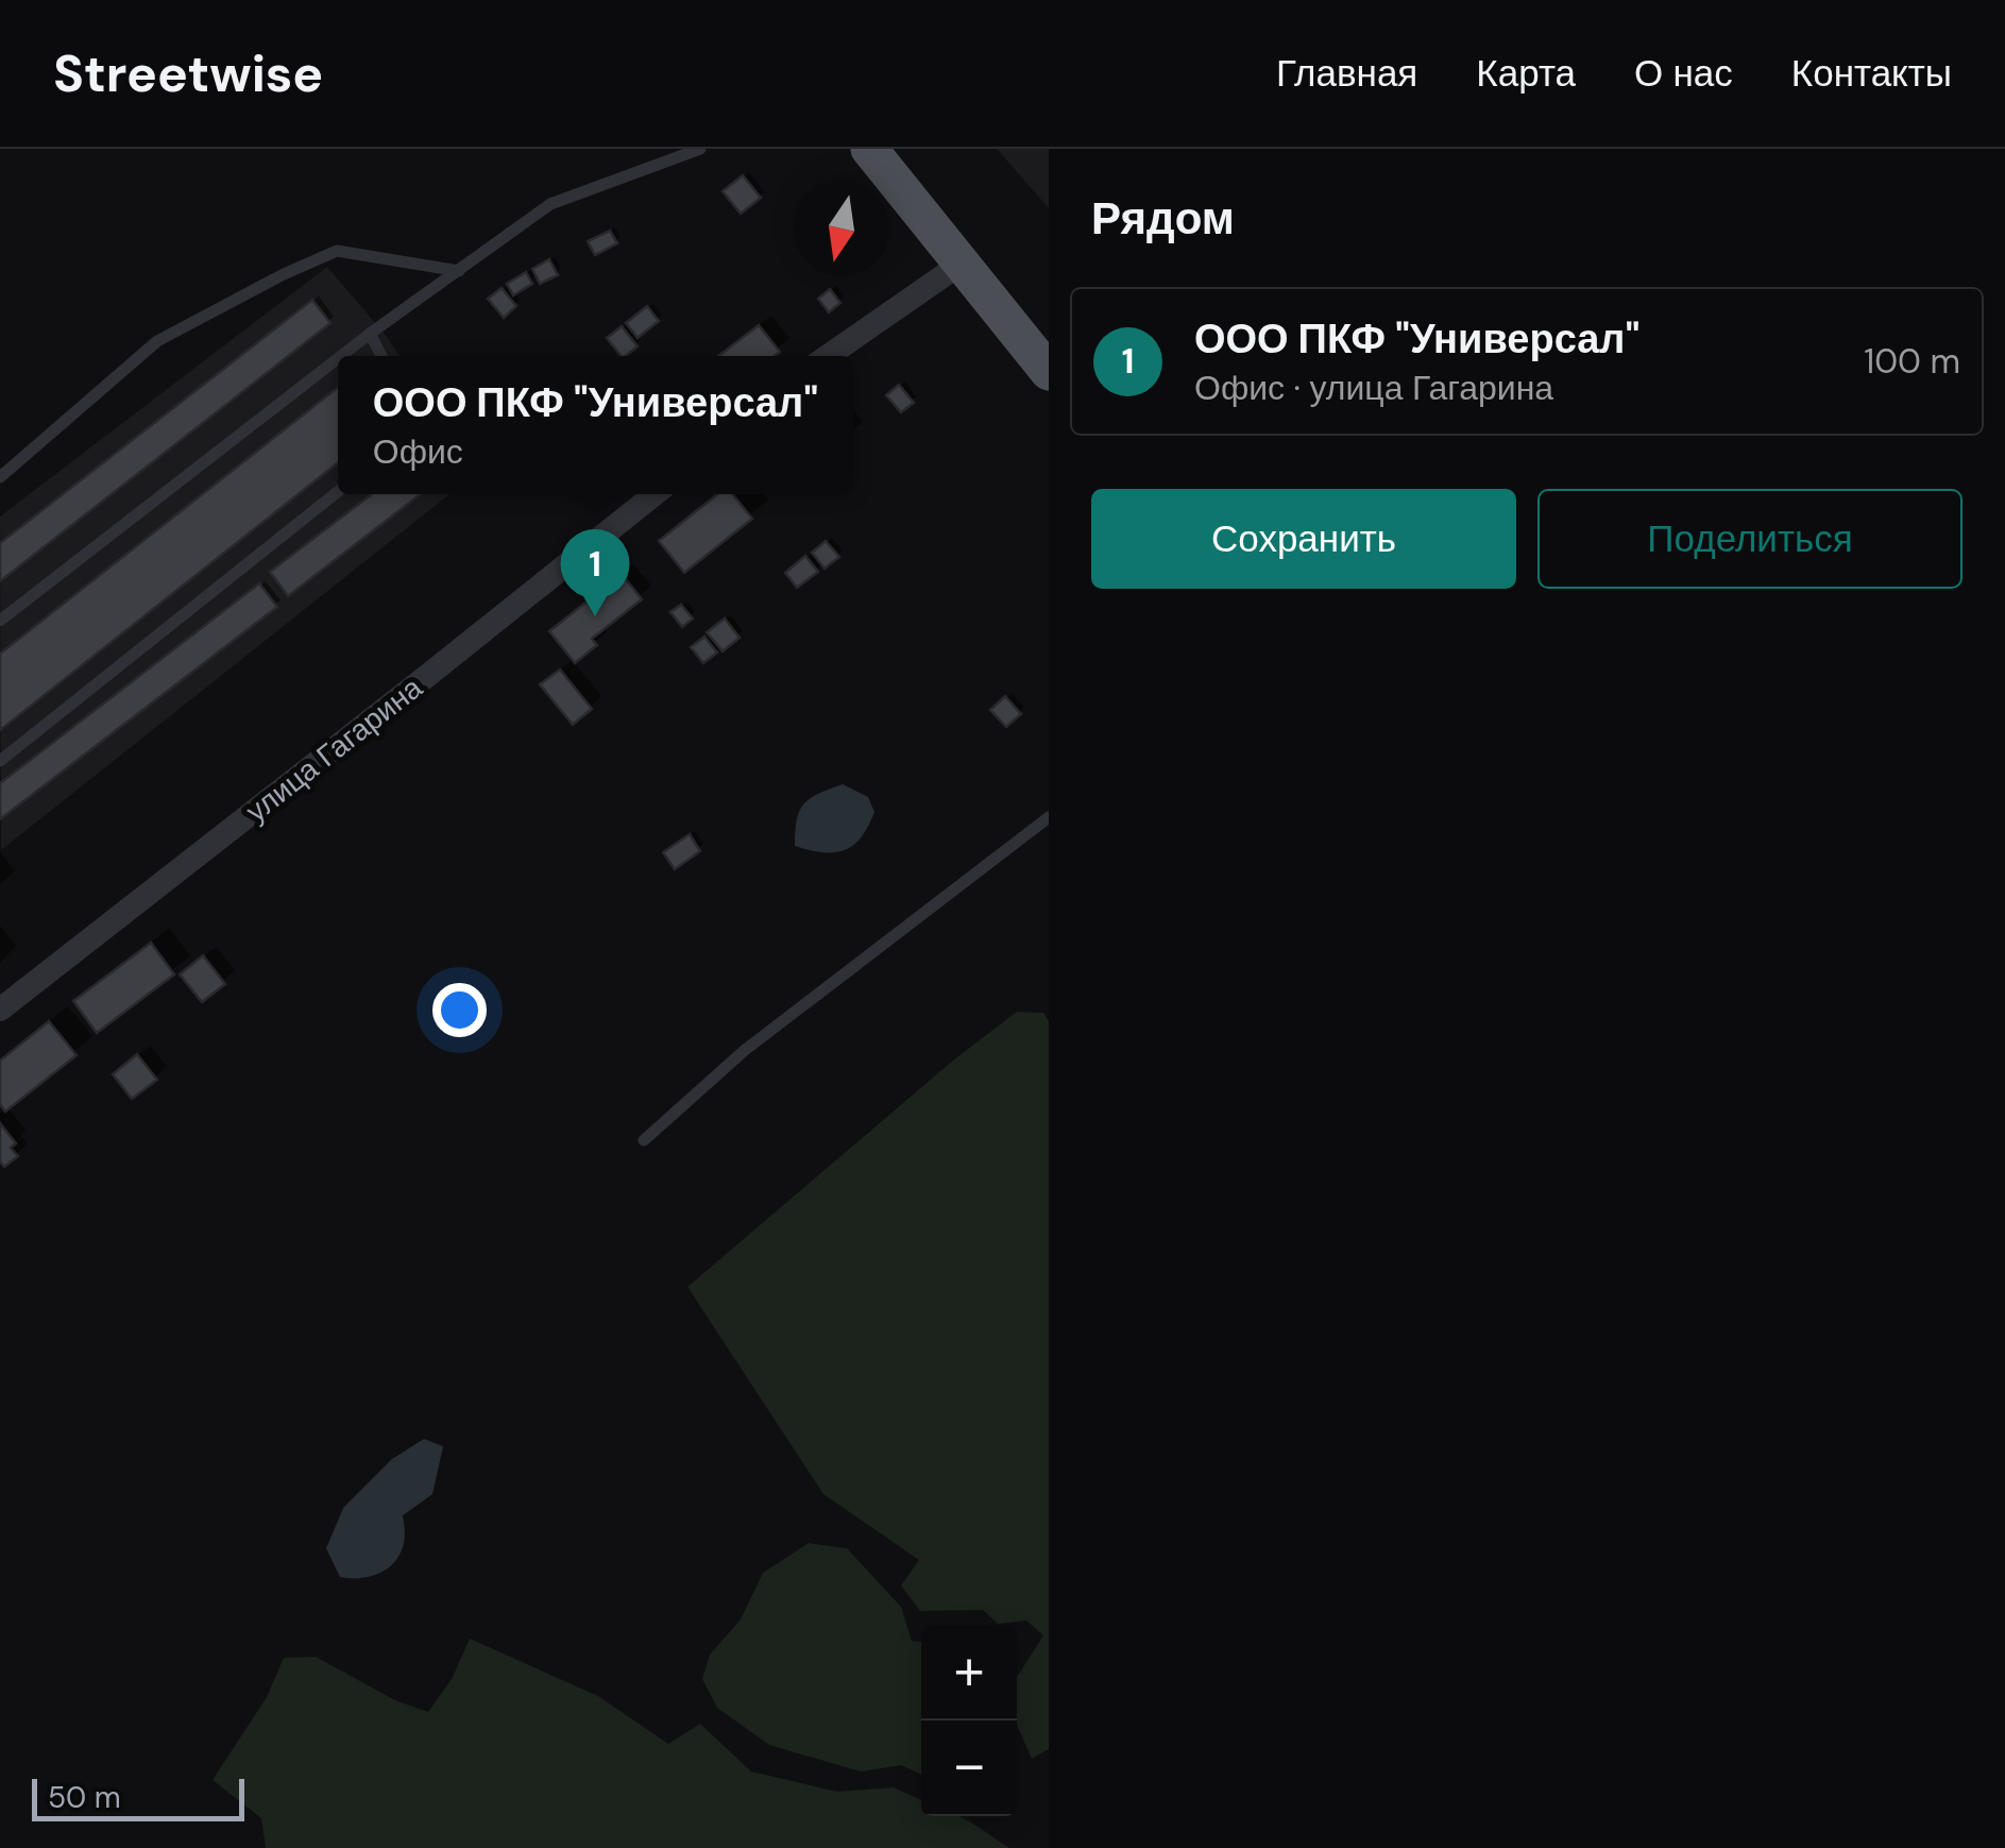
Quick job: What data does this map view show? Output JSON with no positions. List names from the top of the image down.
{
  "streets": {
    "street": ["улица Гагарина"]
  },
  "scale_bar": "50 m",
  "north": "bottom",
  "page": {
    "header": "Streetwise",
    "nav": [
      "Главная",
      "Карта",
      "О нас",
      "Контакты"
    ],
    "heading": "Рядом",
    "list": [
      {
        "mark": "1",
        "name": "ООО ПКФ \"Универсал\"",
        "note": "Офис · улица Гагарина",
        "value": "100 m"
      }
    ],
    "popup": ["ООО ПКФ \"Универсал\"", "Офис"],
    "buttons": ["Сохранить", "Поделиться"],
    "pins": "1",
    "map_buttons": ["+", "−"],
    "scale": "50 m"
  }
}
